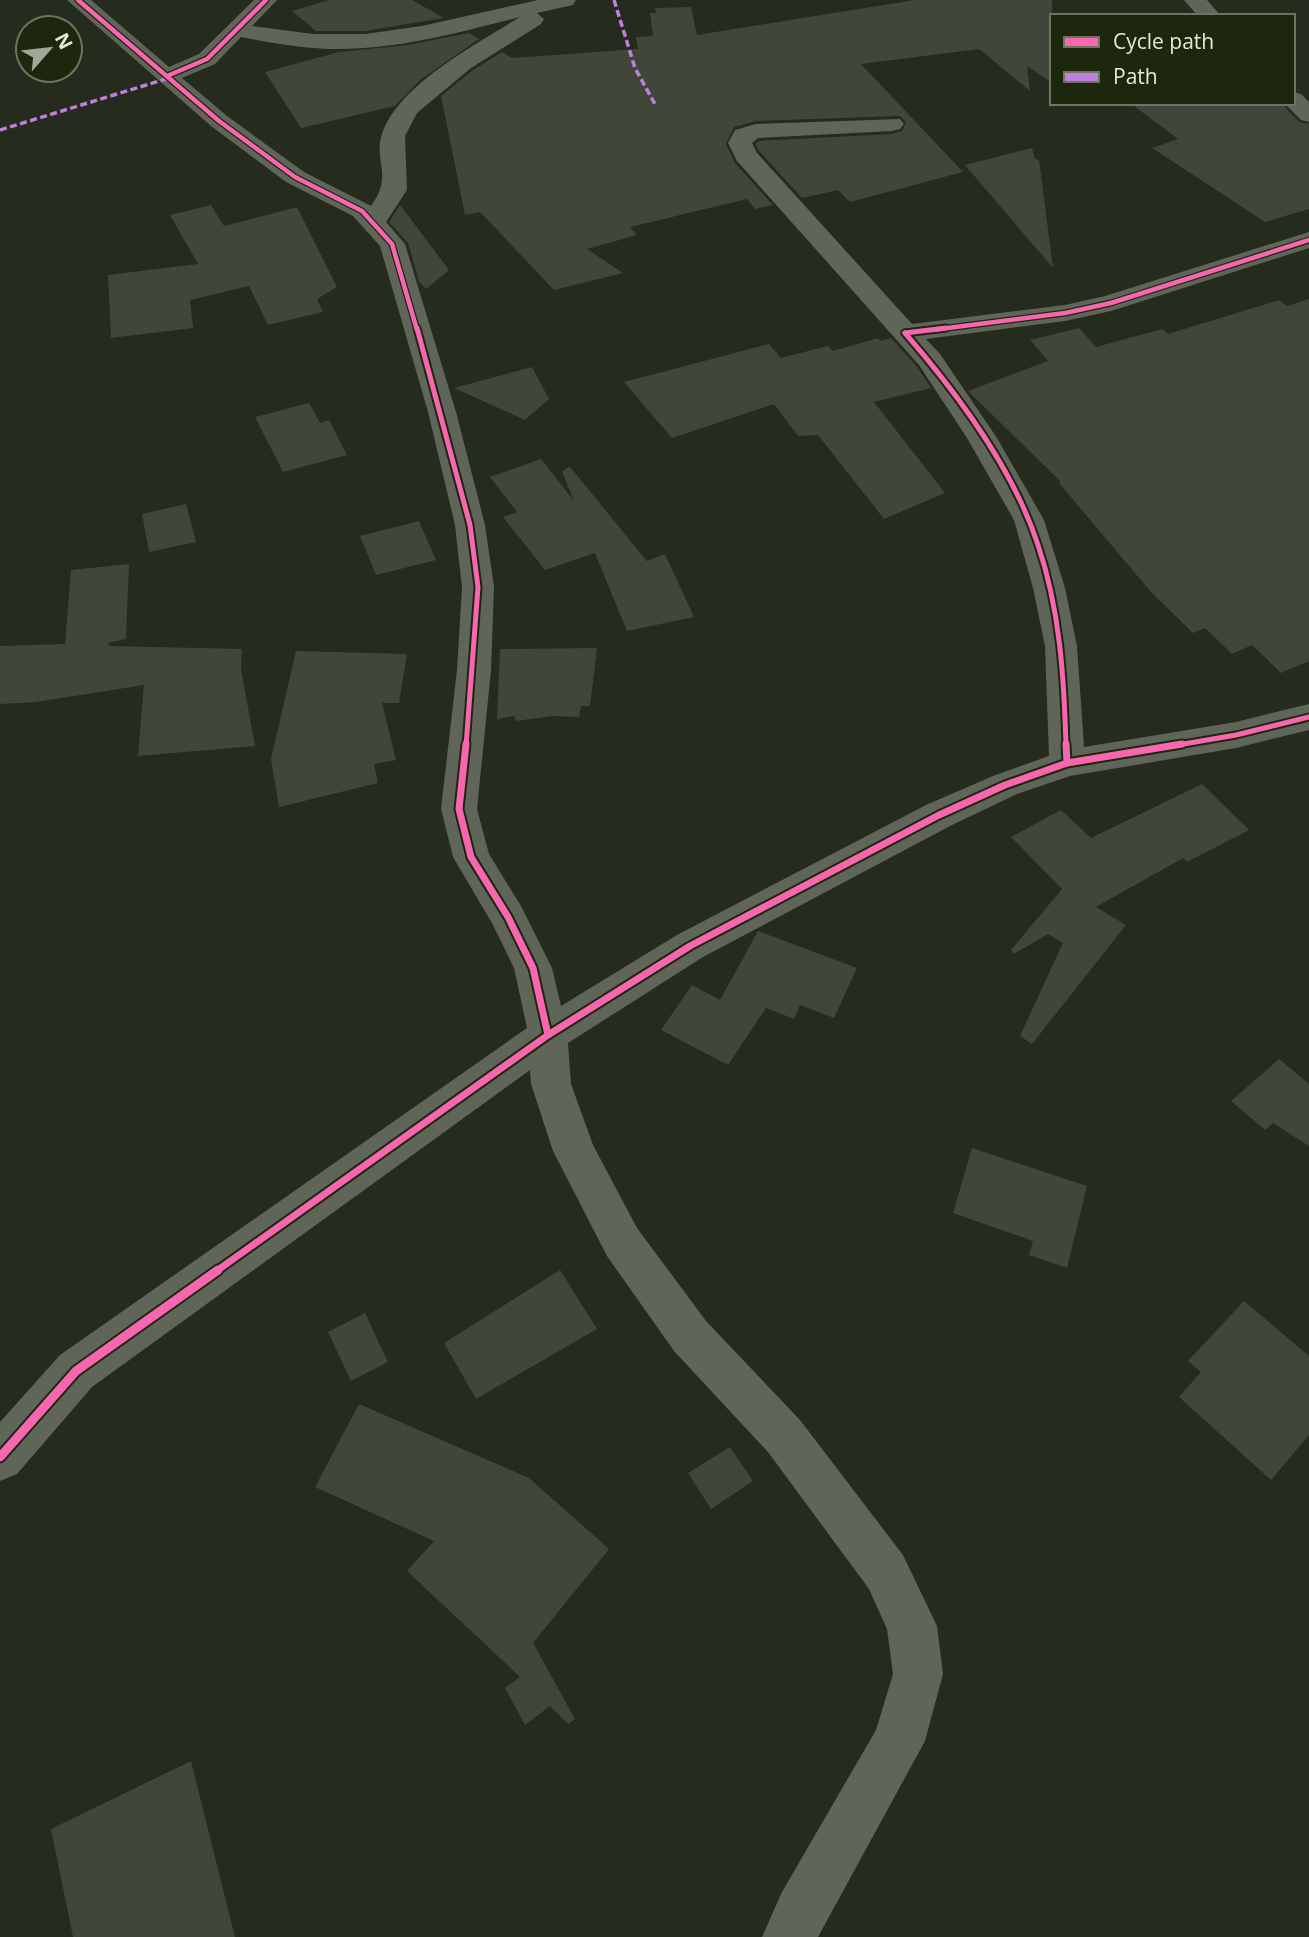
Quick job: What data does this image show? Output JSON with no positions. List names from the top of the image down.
{
  "legend": ["Cycle path", "Path"],
  "north": "top right"
}
